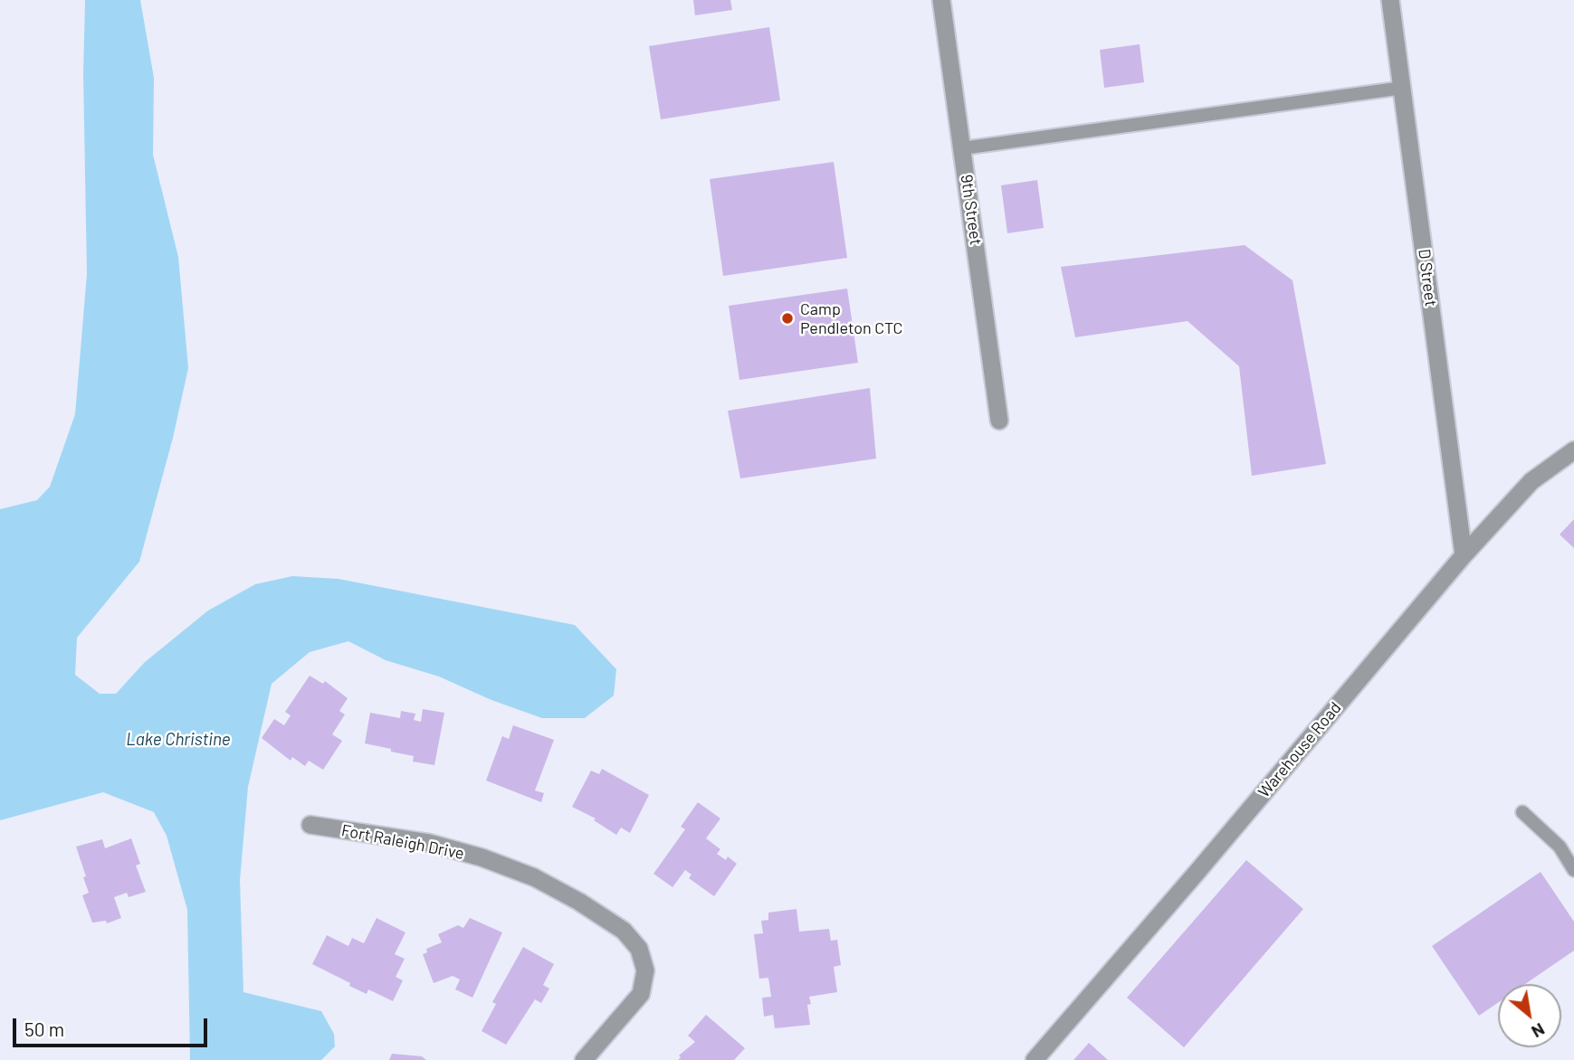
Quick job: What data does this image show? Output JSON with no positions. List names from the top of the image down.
{
  "streets": {
    "street": [
      "9th Street",
      "D Street",
      "Warehouse Road",
      "Fort Raleigh Drive"
    ]
  },
  "crossings": [
    ["D Street", "Warehouse Road"]
  ],
  "water": ["Lake Christine"],
  "places": ["Camp Pendleton CTC"],
  "scale_bar": "50 m",
  "north": "bottom right"
}
